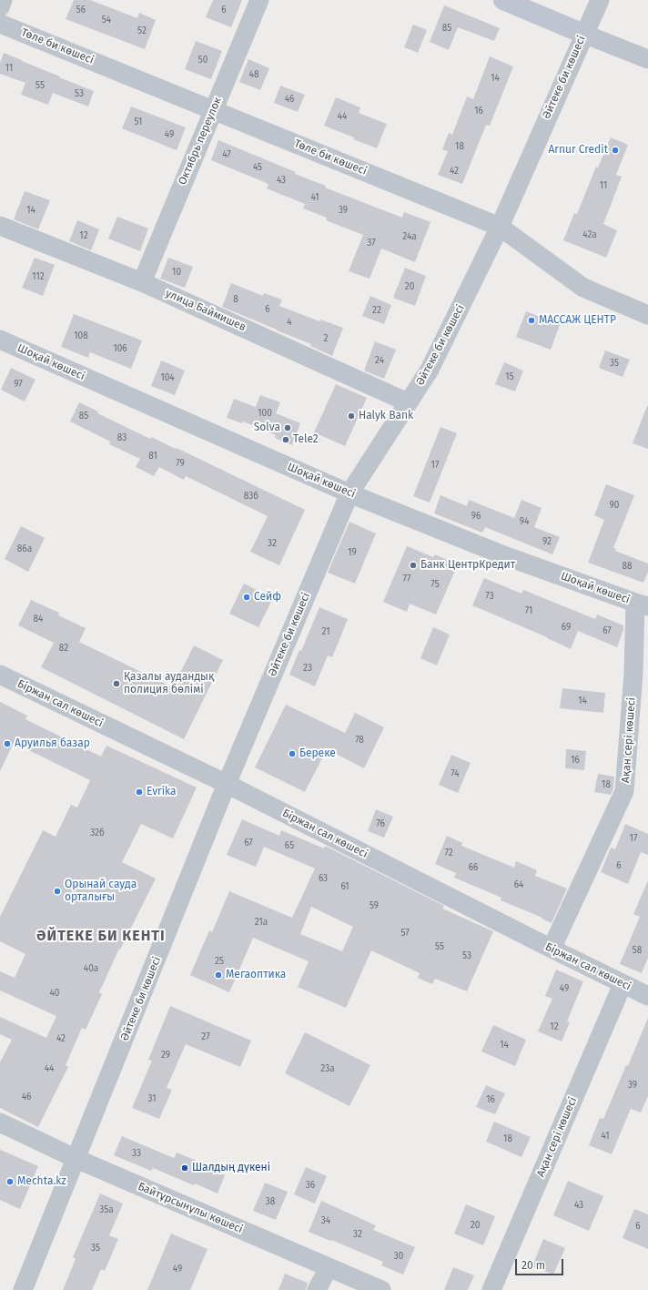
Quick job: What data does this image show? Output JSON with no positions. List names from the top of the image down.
{
  "streets": {
    "street": [
      "Төле би көшесі",
      "Әйтеке би көшесі",
      "Октябрь переулок",
      "улица Баймишев",
      "Шоқай көшесі",
      "Біржан сал көшесі",
      "Ақан сері көшесі",
      "Байтұрсынұлы көшесі"
    ]
  },
  "crossings": [
    ["Төле би көшесі", "Әйтеке би көшесі"],
    ["Төле би көшесі", "Октябрь переулок"],
    ["Әйтеке би көшесі", "улица Баймишев"],
    ["Әйтеке би көшесі", "Шоқай көшесі"],
    ["Әйтеке би көшесі", "Біржан сал көшесі"],
    ["Әйтеке би көшесі", "Байтұрсынұлы көшесі"],
    ["Октябрь переулок", "улица Баймишев"],
    ["Шоқай көшесі", "Ақан сері көшесі"],
    ["Біржан сал көшесі", "Ақан сері көшесі"]
  ],
  "districts": ["ӘЙТЕКЕ БИ КЕНТІ"],
  "places": [
    "Arnur Credit",
    "МАССАЖ ЦЕНТР",
    "Halyk Bank",
    "Solva",
    "Tele2",
    "Банк ЦентрКредит",
    "Сейф",
    "Қазалы аудандық полиция бөлімі",
    "Аруилья базар",
    "Береке",
    "Evrika",
    "Орынай сауда орталығы",
    "Мегаоптика",
    "Шалдың дүкені",
    "Mechta.kz"
  ],
  "house_numbers": [
    "56",
    "6",
    "54",
    "85",
    "52",
    "50",
    "11",
    "48",
    "14",
    "55",
    "53",
    "46",
    "16",
    "44",
    "51",
    "49",
    "18",
    "47",
    "45",
    "42",
    "43",
    "11",
    "41",
    "14",
    "39",
    "42а",
    "12",
    "24а",
    "37",
    "10",
    "112",
    "20",
    "8",
    "6",
    "22",
    "4",
    "108",
    "2",
    "106",
    "24",
    "35",
    "15",
    "104",
    "97",
    "100",
    "85",
    "83",
    "81",
    "79",
    "17",
    "83б",
    "90",
    "96",
    "94",
    "92",
    "32",
    "86а",
    "19",
    "88",
    "77",
    "75",
    "73",
    "71",
    "84",
    "69",
    "67",
    "21",
    "82",
    "23",
    "14",
    "78",
    "16",
    "74",
    "18",
    "76",
    "32б",
    "17",
    "67",
    "65",
    "72",
    "6",
    "66",
    "63",
    "64",
    "61",
    "59",
    "21а",
    "57",
    "55",
    "58",
    "53",
    "25",
    "40а",
    "49",
    "40",
    "12",
    "27",
    "42",
    "14",
    "29",
    "44",
    "23а",
    "39",
    "46",
    "31",
    "16",
    "41",
    "18",
    "33",
    "36",
    "38",
    "43",
    "35а",
    "34",
    "20",
    "6",
    "32",
    "35",
    "30",
    "49"
  ],
  "scale_bar": "20 m"
}
